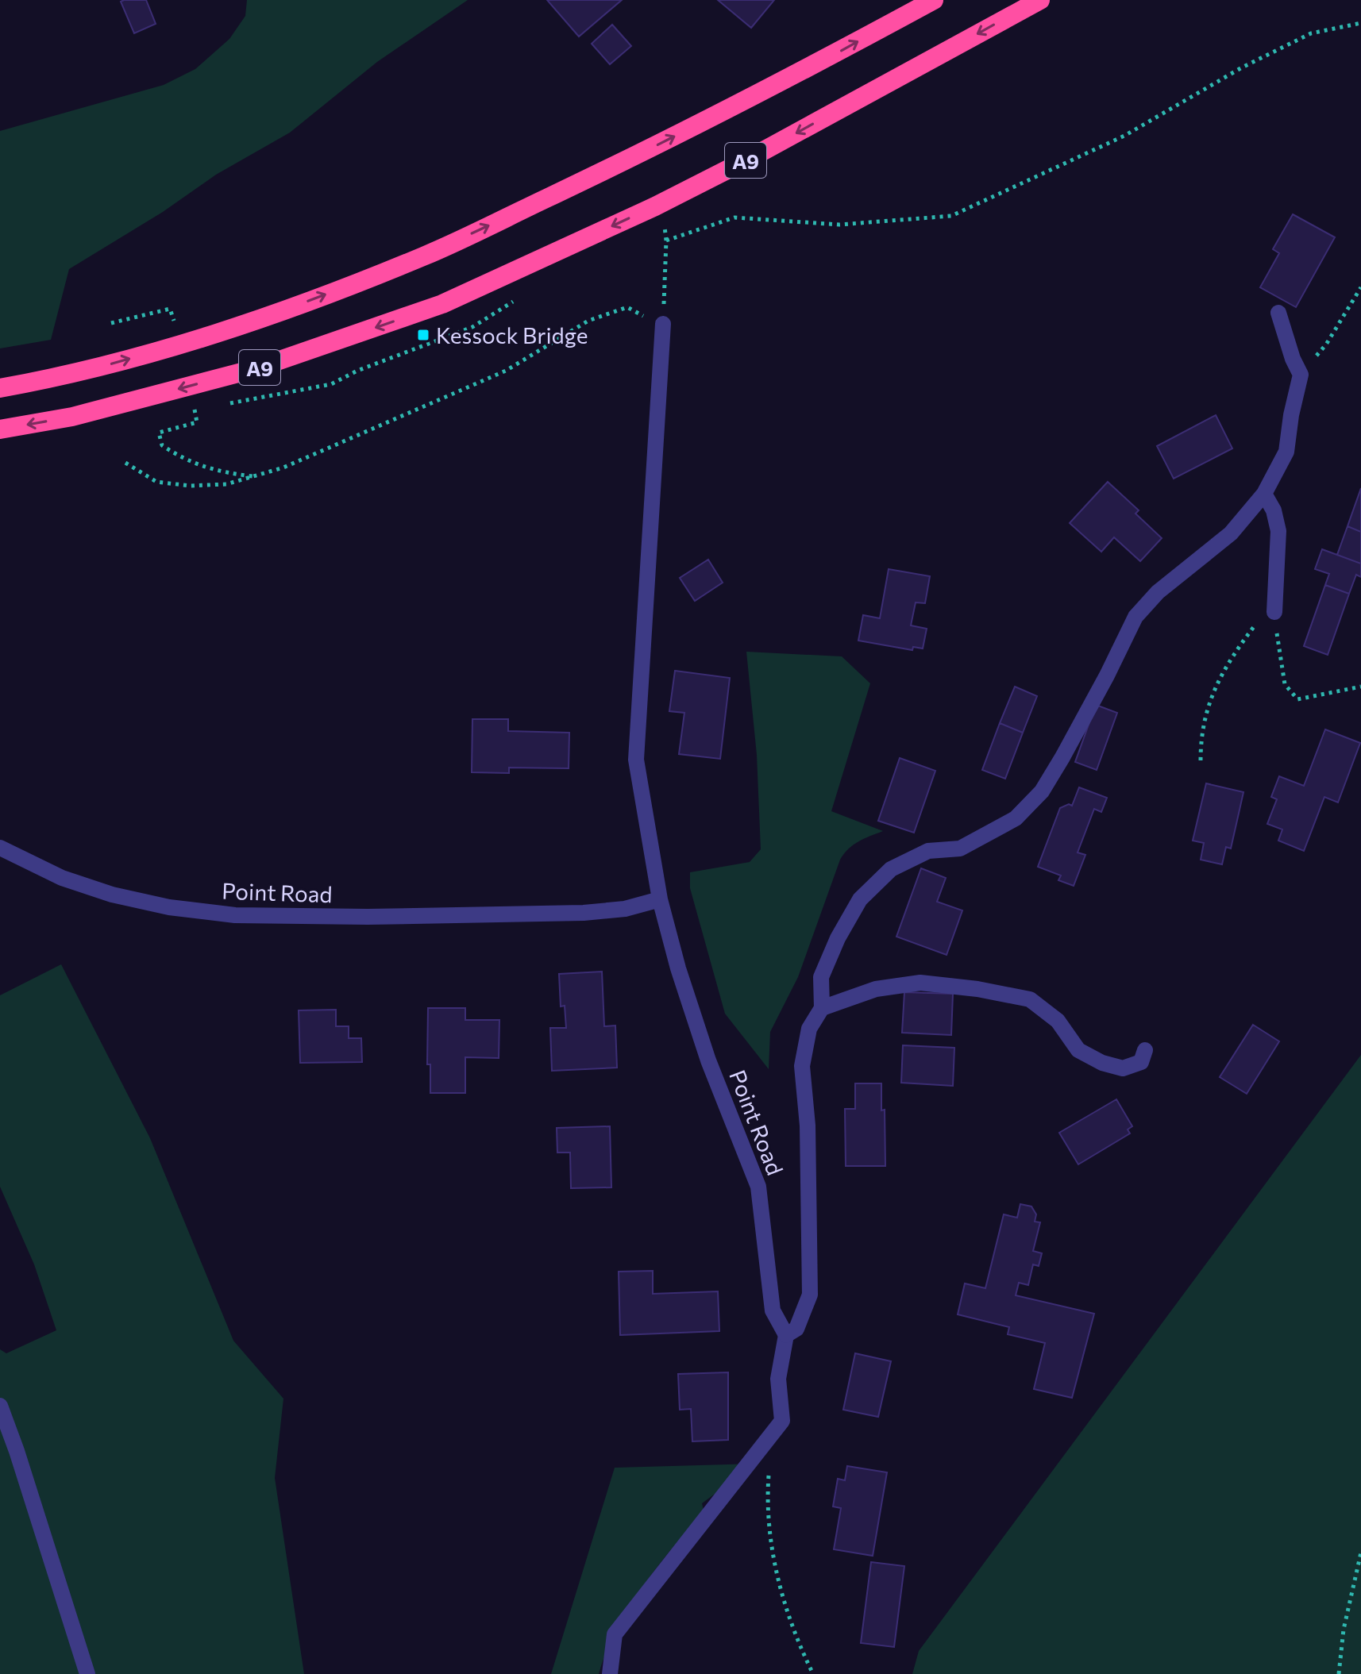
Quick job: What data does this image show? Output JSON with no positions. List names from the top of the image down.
{
  "streets": {
    "highway": ["A9"],
    "street": ["Point Road"]
  },
  "places": {
    "transit": ["Kessock Bridge"]
  }
}
